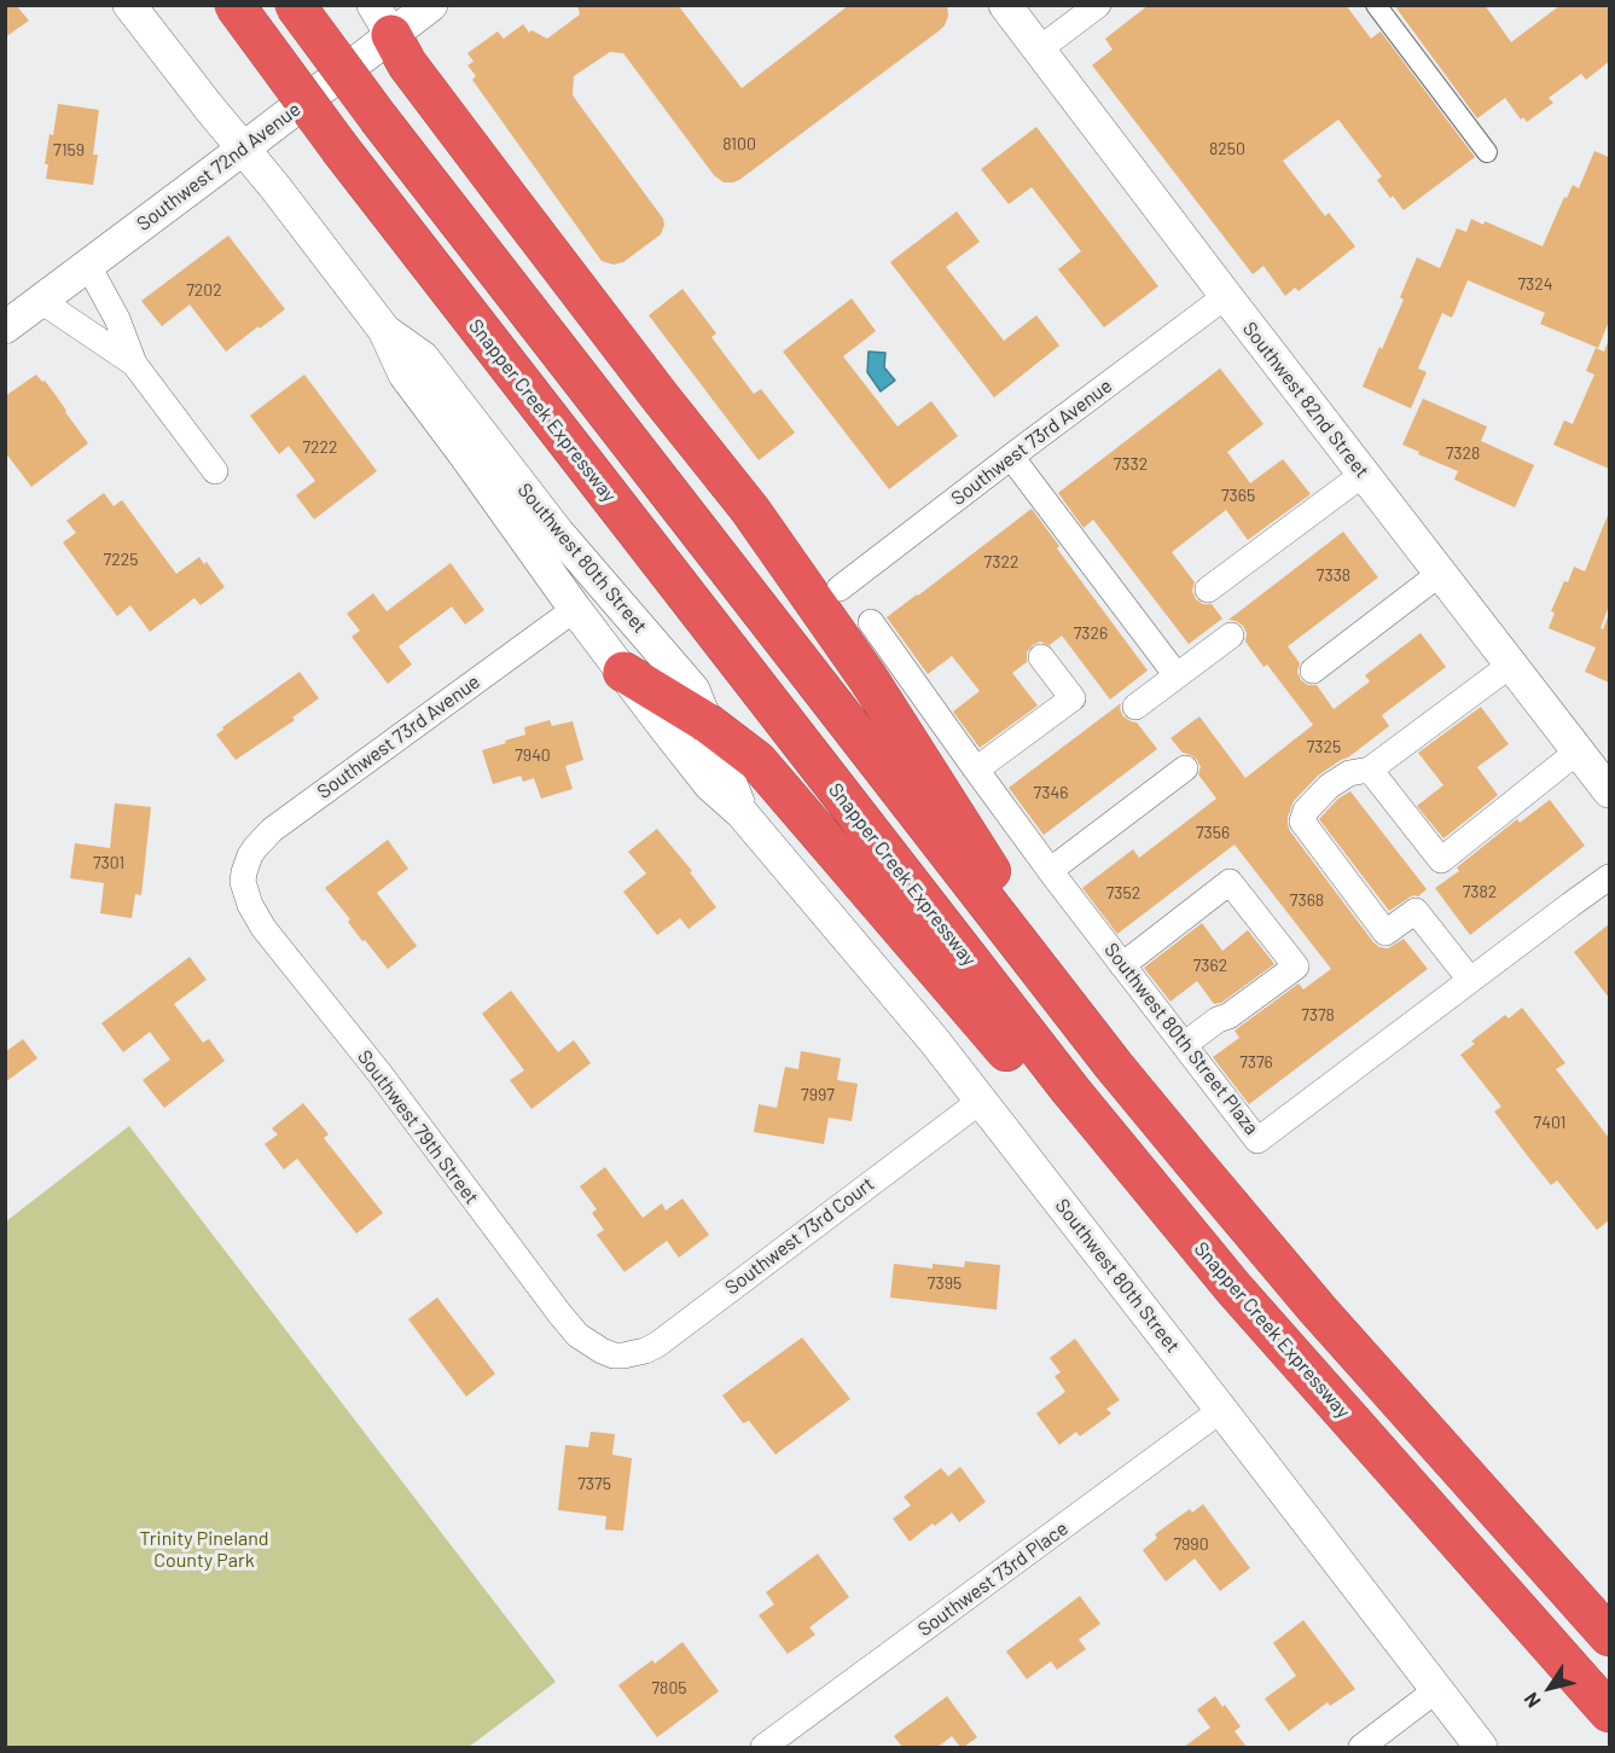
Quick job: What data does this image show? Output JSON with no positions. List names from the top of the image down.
{
  "streets": {
    "highway": ["Snapper Creek Expressway"],
    "street": [
      "Southwest 72nd Avenue",
      "Southwest 82nd Street",
      "Southwest 73rd Avenue",
      "Southwest 80th Street",
      "Southwest 80th Street Plaza",
      "Southwest 79th Street",
      "Southwest 73rd Court",
      "Southwest 73rd Place"
    ]
  },
  "crossings": [
    ["Southwest 72nd Avenue", "Southwest 80th Street"],
    ["Southwest 82nd Street", "Southwest 73rd Avenue"],
    ["Southwest 73rd Avenue", "Southwest 80th Street"],
    ["Southwest 73rd Avenue", "Southwest 79th Street"],
    ["Southwest 80th Street", "Southwest 73rd Court"],
    ["Southwest 80th Street", "Southwest 73rd Place"],
    ["Southwest 79th Street", "Southwest 73rd Court"]
  ],
  "parks": ["Trinity Pineland County Park"],
  "house_numbers": [
    "8100",
    "8250",
    "7159",
    "7324",
    "7202",
    "7222",
    "7328",
    "7332",
    "7365",
    "7225",
    "7322",
    "7338",
    "7326",
    "7325",
    "7940",
    "7346",
    "7356",
    "7301",
    "7382",
    "7352",
    "7368",
    "7362",
    "7378",
    "7376",
    "7997",
    "7401",
    "7395",
    "7375",
    "7990",
    "7805"
  ],
  "north": "bottom left"
}
